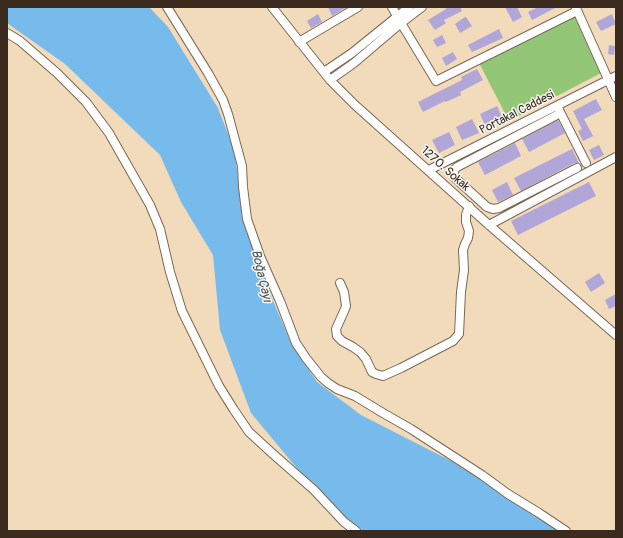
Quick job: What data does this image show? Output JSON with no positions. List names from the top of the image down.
{
  "streets": {
    "street": ["Portakal Caddesi", "1270. Sokak"]
  },
  "crossings": [
    ["Portakal Caddesi", "1270. Sokak"]
  ],
  "water": ["Boğa Çayı"]
}
